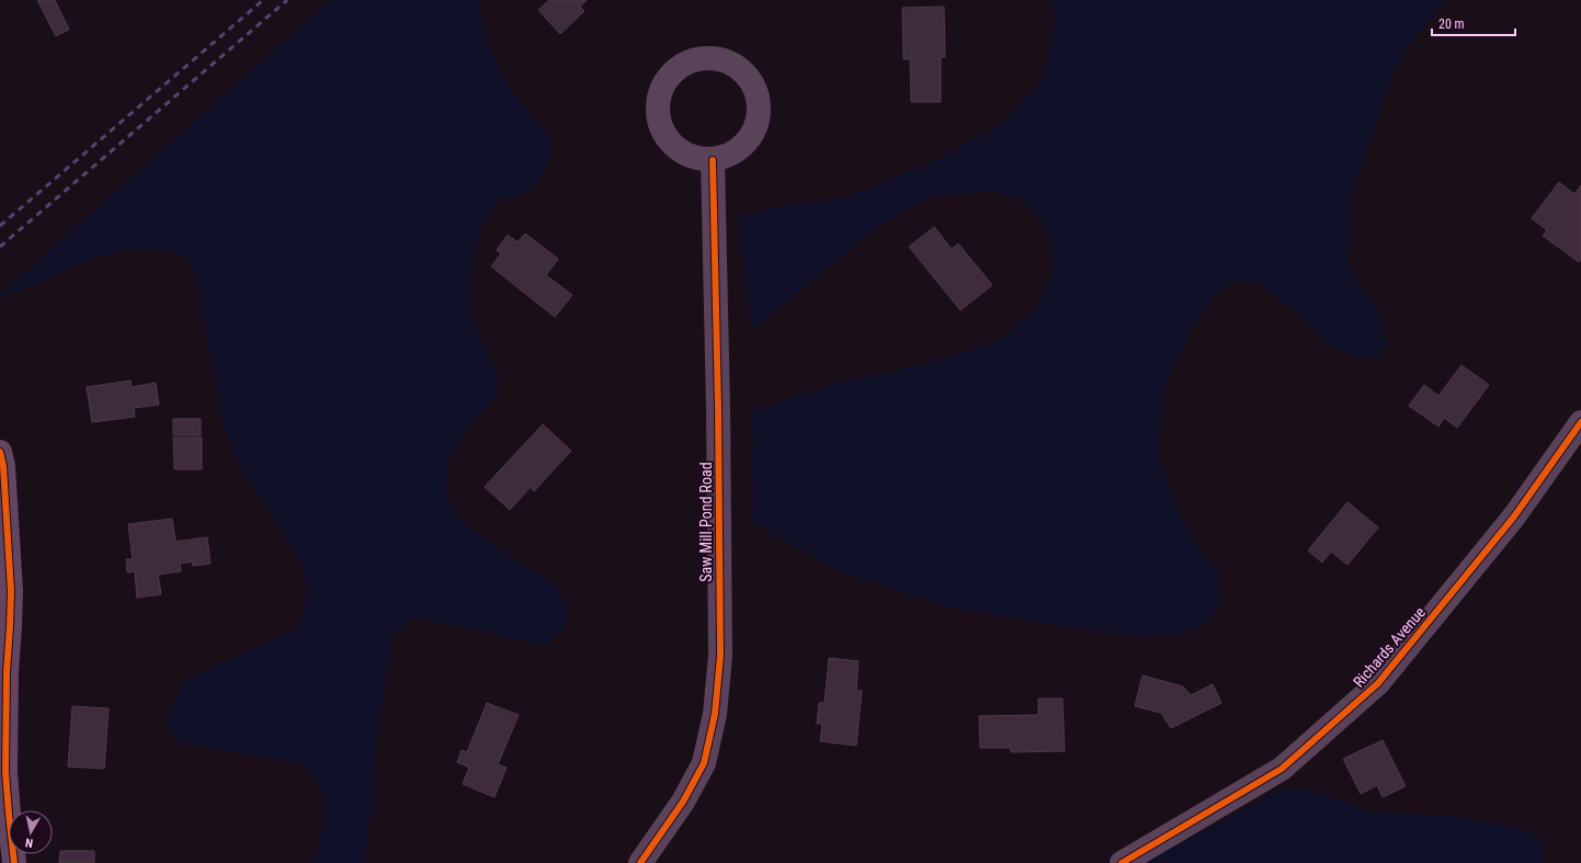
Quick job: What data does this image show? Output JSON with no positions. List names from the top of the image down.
{
  "streets": {
    "street": ["Saw Mill Pond Road", "Richards Avenue"]
  },
  "scale_bar": "20 m",
  "north": "bottom"
}
